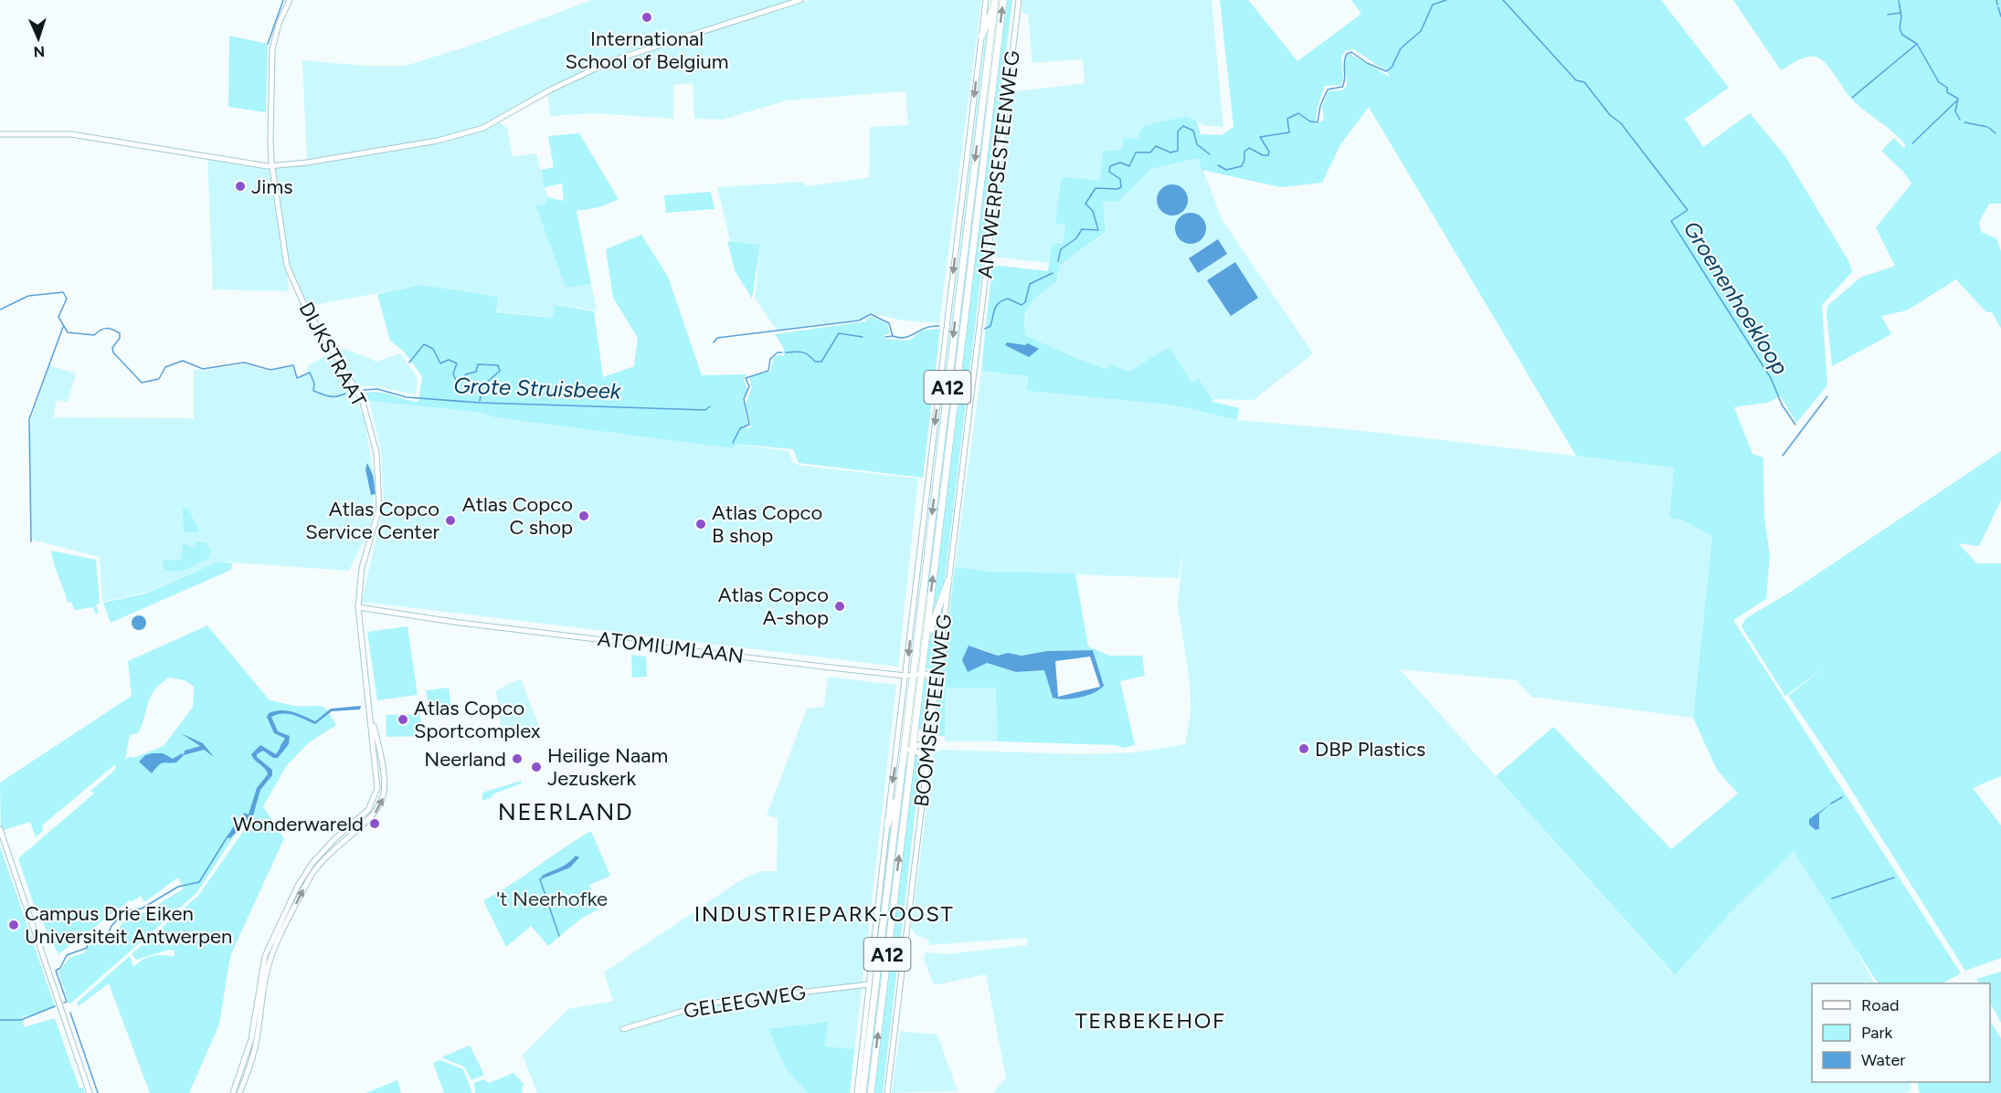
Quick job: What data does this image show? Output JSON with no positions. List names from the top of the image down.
{
  "streets": {
    "highway": ["A12"],
    "street": [
      "ANTWERPSESTEENWEG",
      "DIJKSTRAAT",
      "ATOMIUMLAAN",
      "BOOMSESTEENWEG",
      "GELEEGWEG"
    ]
  },
  "crossings": [
    ["ANTWERPSESTEENWEG", "BOOMSESTEENWEG"],
    ["DIJKSTRAAT", "ATOMIUMLAAN"],
    ["A12", "ATOMIUMLAAN"],
    ["A12", "BOOMSESTEENWEG"],
    ["ATOMIUMLAAN", "BOOMSESTEENWEG"],
    ["BOOMSESTEENWEG", "GELEEGWEG"]
  ],
  "districts": ["NEERLAND", "INDUSTRIEPARK-OOST", "TERBEKEHOF"],
  "water": ["Groenenhoekloop", "Grote Struisbeek"],
  "parks": ["'t Neerhofke"],
  "places": [
    "International School of Belgium",
    "Jims",
    "Atlas Copco C shop",
    "Atlas Copco Service Center",
    "Atlas Copco B shop",
    "Atlas Copco A-shop",
    "Atlas Copco Sportcomplex",
    "DBP Plastics",
    "Neerland",
    "Heilige Naam Jezuskerk",
    "Wonderwareld",
    "Campus Drie Eiken Universiteit Antwerpen"
  ],
  "legend": ["Road", "Park", "Water"],
  "north": "bottom"
}
